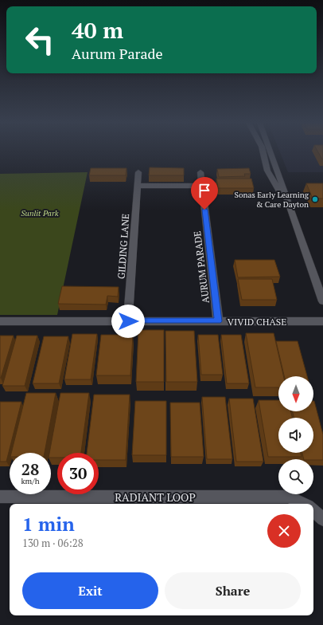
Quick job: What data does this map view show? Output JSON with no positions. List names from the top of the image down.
{
  "streets": {
    "street": [
      "GILDING LANE",
      "AURUM PARADE",
      "VIVID CHASE",
      "RADIANT LOOP"
    ]
  },
  "crossings": [
    ["GILDING LANE", "VIVID CHASE"],
    ["AURUM PARADE", "VIVID CHASE"]
  ],
  "parks": ["Sunlit Park"],
  "places": ["Sonas Early Learning & Care Dayton"],
  "north": "bottom",
  "page": {
    "turn": ["40 m", "Aurum Parade"],
    "speed": "28 km/h",
    "limit": "30",
    "heading": ["1 min", "130 m · 06:28"],
    "buttons": ["Exit", "Share"]
  }
}
